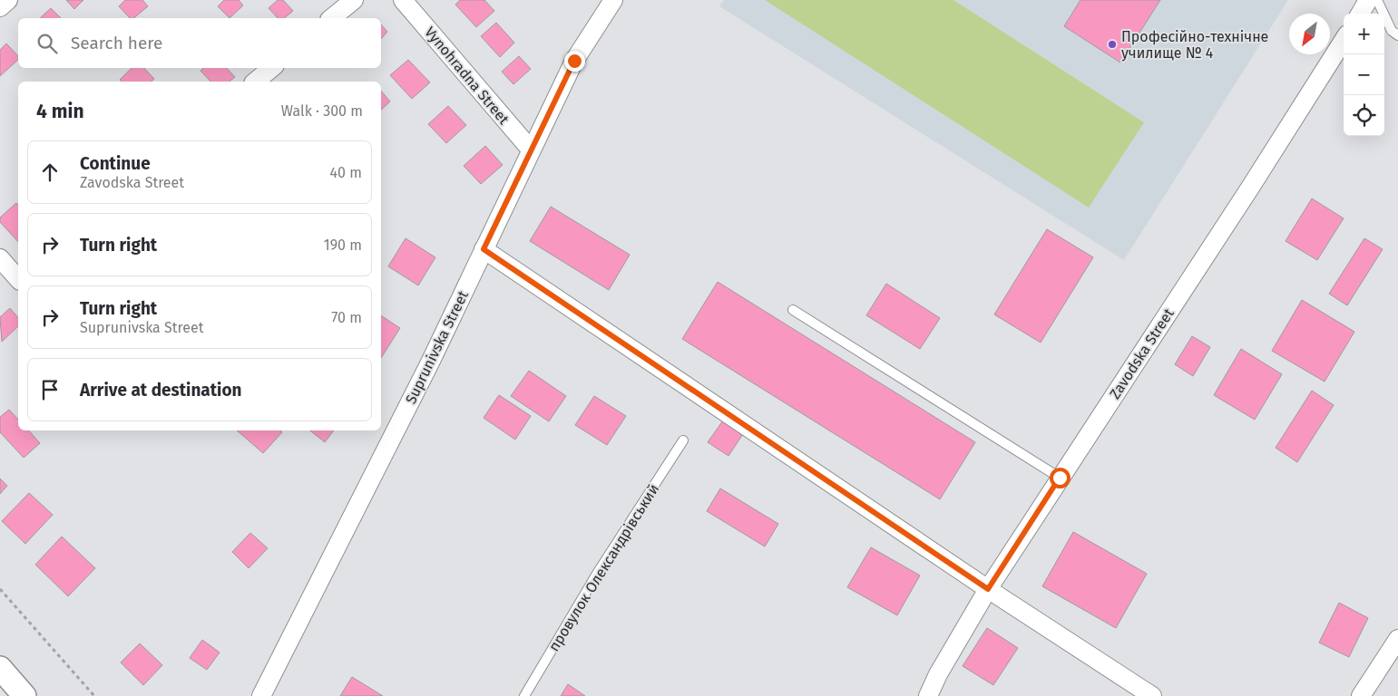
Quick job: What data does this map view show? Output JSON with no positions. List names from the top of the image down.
{
  "streets": {
    "street": ["Vynohradna Street", "Suprunivska Street", "Zavodska Street"],
    "lane": ["провулок Олександрівський"]
  },
  "crossings": [
    ["Vynohradna Street", "Suprunivska Street"]
  ],
  "places": ["Професійно-технічне училище № 4"],
  "north": "bottom left",
  "page": {
    "map_buttons": ["+", "−"],
    "search": "Search here",
    "heading": ["4 min", "Walk · 300 m"],
    "list": [
      ["Continue", "Zavodska Street", "40 m"],
      ["Turn right", "190 m"],
      ["Turn right", "Suprunivska Street", "70 m"],
      "Arrive at destination"
    ]
  }
}
